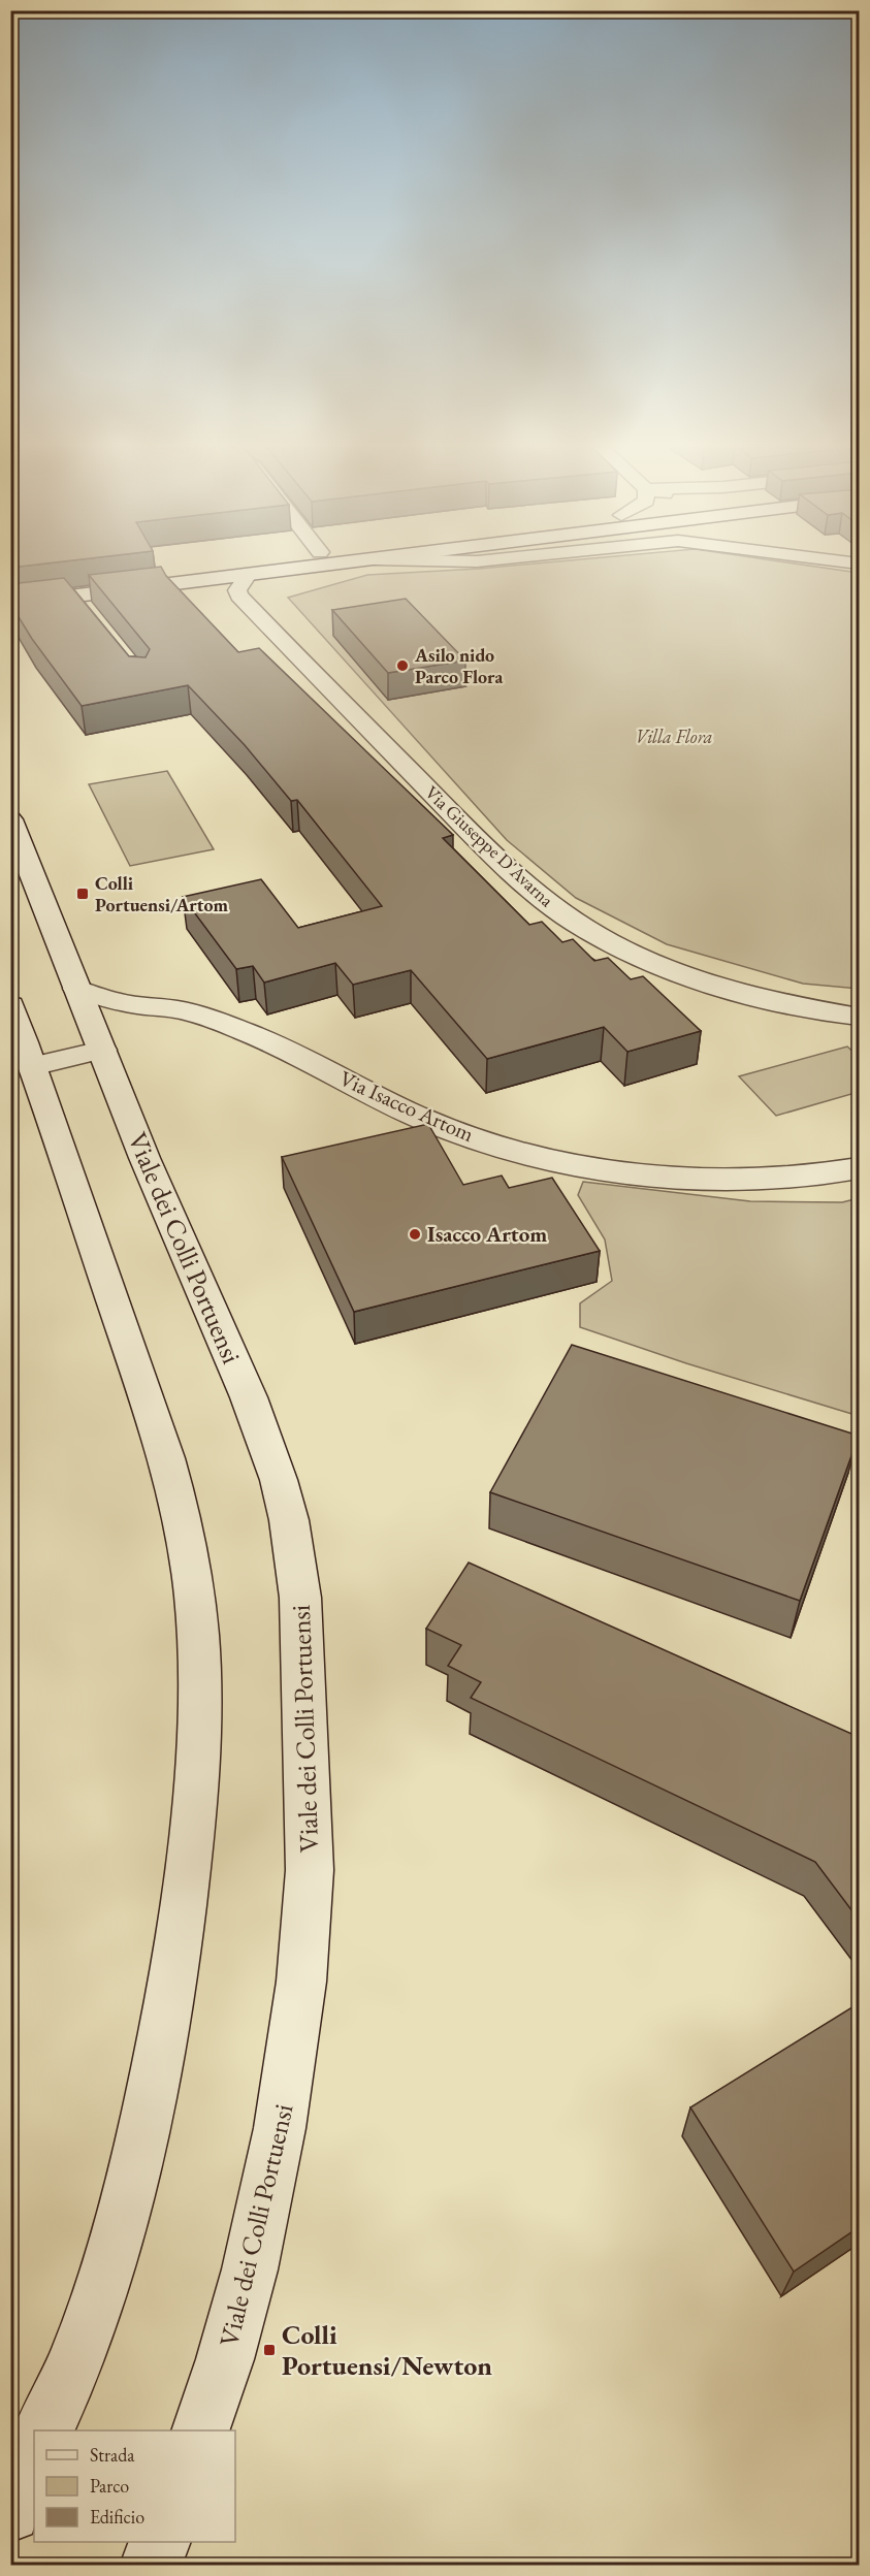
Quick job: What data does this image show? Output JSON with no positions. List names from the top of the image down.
{
  "streets": {
    "street": ["Via Giuseppe D'Avarna", "Via Isacco Artom", "Viale dei Colli Portuensi"]
  },
  "crossings": [
    ["Via Isacco Artom", "Viale dei Colli Portuensi"]
  ],
  "parks": ["Villa Flora"],
  "places": {
    "other": ["Asilo nido Parco Flora", "Isacco Artom"],
    "transit": ["Colli Portuensi/Artom", "Colli Portuensi/Newton"]
  },
  "legend": ["Strada", "Parco", "Edificio"]
}
